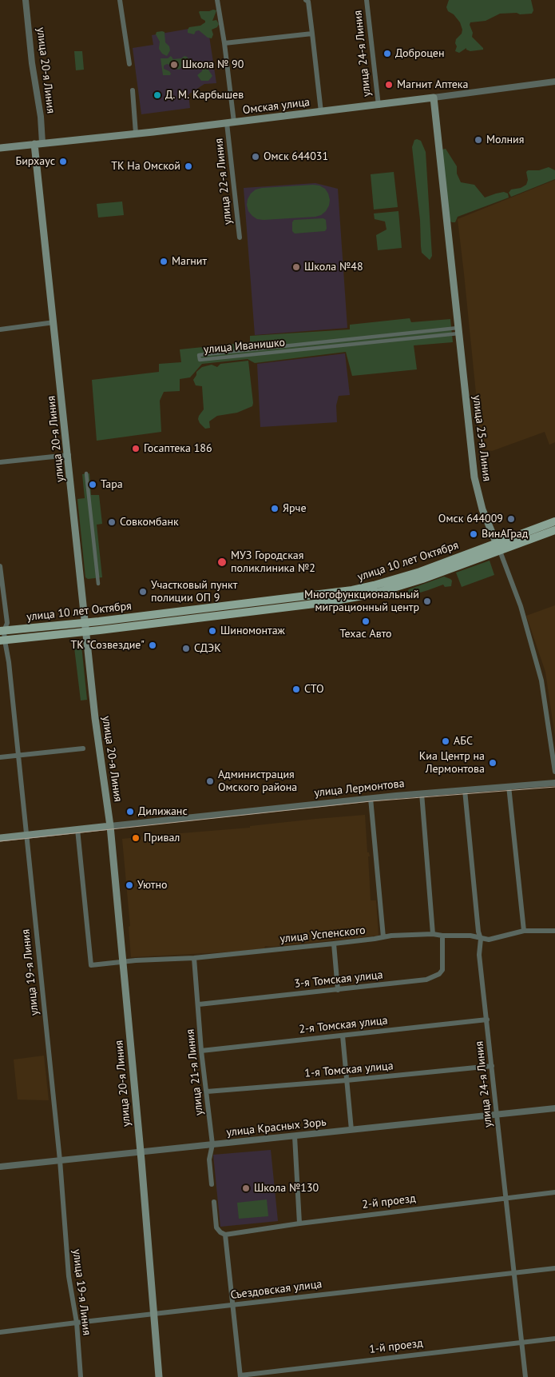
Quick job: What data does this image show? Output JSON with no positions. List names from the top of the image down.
{
  "streets": {
    "main road": [
      "улица 20-я Линия",
      "Омская улица",
      "улица 25-я Линия",
      "улица 10 лет Октября",
      "улица Лермонтова"
    ],
    "street": [
      "улица 24-я Линия",
      "улица 22-я Линия",
      "улица Иванишко",
      "улица Успенского",
      "улица 19-я Линия",
      "3-я Томская улица",
      "2-я Томская улица",
      "1-я Томская улица",
      "улица 21-я Линия",
      "улица Красных Зорь",
      "2-й проезд",
      "Съездовская улица",
      "1-й проезд"
    ]
  },
  "crossings": [
    ["улица 24-я Линия", "Омская улица"],
    ["улица 24-я Линия", "улица Лермонтова"],
    ["улица 24-я Линия", "улица Успенского"],
    ["улица 24-я Линия", "2-я Томская улица"],
    ["улица 24-я Линия", "1-я Томская улица"],
    ["улица 24-я Линия", "улица Красных Зорь"],
    ["улица 24-я Линия", "2-й проезд"],
    ["улица 24-я Линия", "Съездовская улица"],
    ["улица 24-я Линия", "1-й проезд"],
    ["улица 20-я Линия", "Омская улица"],
    ["улица 20-я Линия", "улица 10 лет Октября"],
    ["улица 20-я Линия", "улица Лермонтова"],
    ["улица 20-я Линия", "улица Успенского"],
    ["улица 20-я Линия", "улица Красных Зорь"],
    ["улица 20-я Линия", "Съездовская улица"],
    ["Омская улица", "улица 22-я Линия"],
    ["Омская улица", "улица 25-я Линия"],
    ["улица Иванишко", "улица 25-я Линия"],
    ["улица 25-я Линия", "улица 10 лет Октября"],
    ["улица 10 лет Октября", "улица 19-я Линия"],
    ["улица Лермонтова", "улица Успенского"],
    ["улица Лермонтова", "улица 19-я Линия"],
    ["улица Успенского", "3-я Томская улица"],
    ["улица Успенского", "улица 21-я Линия"],
    ["улица 19-я Линия", "улица Красных Зорь"],
    ["улица 19-я Линия", "Съездовская улица"],
    ["3-я Томская улица", "улица 21-я Линия"],
    ["2-я Томская улица", "улица 21-я Линия"],
    ["1-я Томская улица", "улица 21-я Линия"],
    ["улица 21-я Линия", "улица Красных Зорь"]
  ],
  "places": [
    "Доброцен",
    "Школа № 90",
    "Магнит Аптека",
    "Д. М. Карбышев",
    "Молния",
    "Омск 644031",
    "Бирхаус",
    "ТК На Омской",
    "Магнит",
    "Школа №48",
    "Госаптека 186",
    "Тара",
    "Ярче",
    "Омск 644009",
    "Совкомбанк",
    "ВинАГрад",
    "МУЗ Городская поликлиника №2",
    "Участковый пункт полиции ОП 9",
    "Многофункциональный миграционный центр",
    "Техас Авто",
    "Шиномонтаж",
    "ТК \"Созвездие\"",
    "СДЭК",
    "СТО",
    "АБС",
    "Киа Центр на Лермонтова",
    "Администрация Омского района",
    "Дилижанс",
    "Привал",
    "Уютно",
    "Школа №130"
  ]
}
